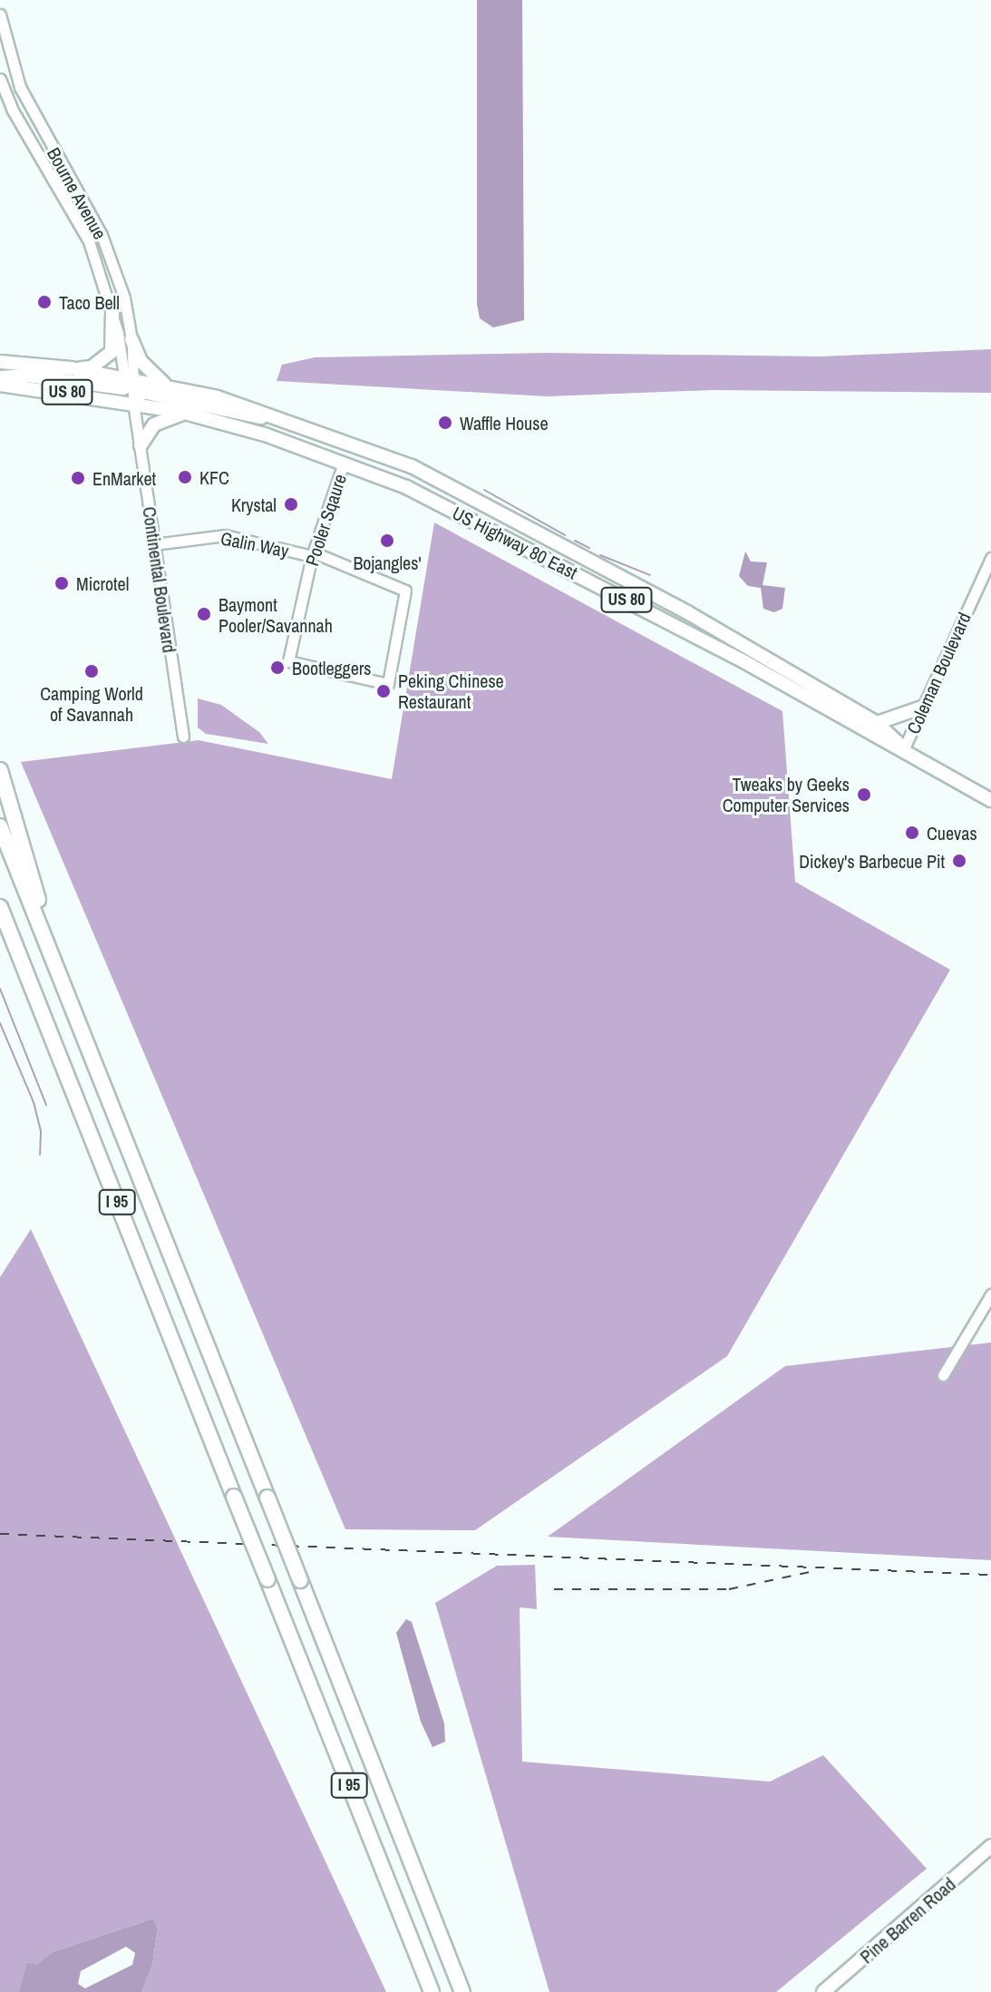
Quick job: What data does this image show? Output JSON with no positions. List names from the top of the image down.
{
  "streets": {
    "highway": ["I 95"],
    "main road": ["US 80", "US Highway 80 East", "Pine Barren Road"],
    "street": [
      "Bourne Avenue",
      "Pooler Sqaure",
      "Galin Way",
      "Continental Boulevard",
      "Coleman Boulevard"
    ]
  },
  "crossings": [
    ["Bourne Avenue", "US Highway 80 East"],
    ["Bourne Avenue", "Continental Boulevard"],
    ["US 80", "US Highway 80 East"],
    ["US 80", "Coleman Boulevard"],
    ["Pooler Sqaure", "US Highway 80 East"],
    ["Pooler Sqaure", "Galin Way"],
    ["US Highway 80 East", "Continental Boulevard"],
    ["US Highway 80 East", "Coleman Boulevard"],
    ["Galin Way", "Continental Boulevard"]
  ],
  "places": [
    "Taco Bell",
    "Waffle House",
    "KFC",
    "EnMarket",
    "Krystal",
    "Bojangles'",
    "Microtel",
    "Baymont Pooler/Savannah",
    "Bootleggers",
    "Camping World of Savannah",
    "Peking Chinese Restaurant",
    "Tweaks by Geeks Computer Services",
    "Cuevas",
    "Dickey's Barbecue Pit"
  ]
}
